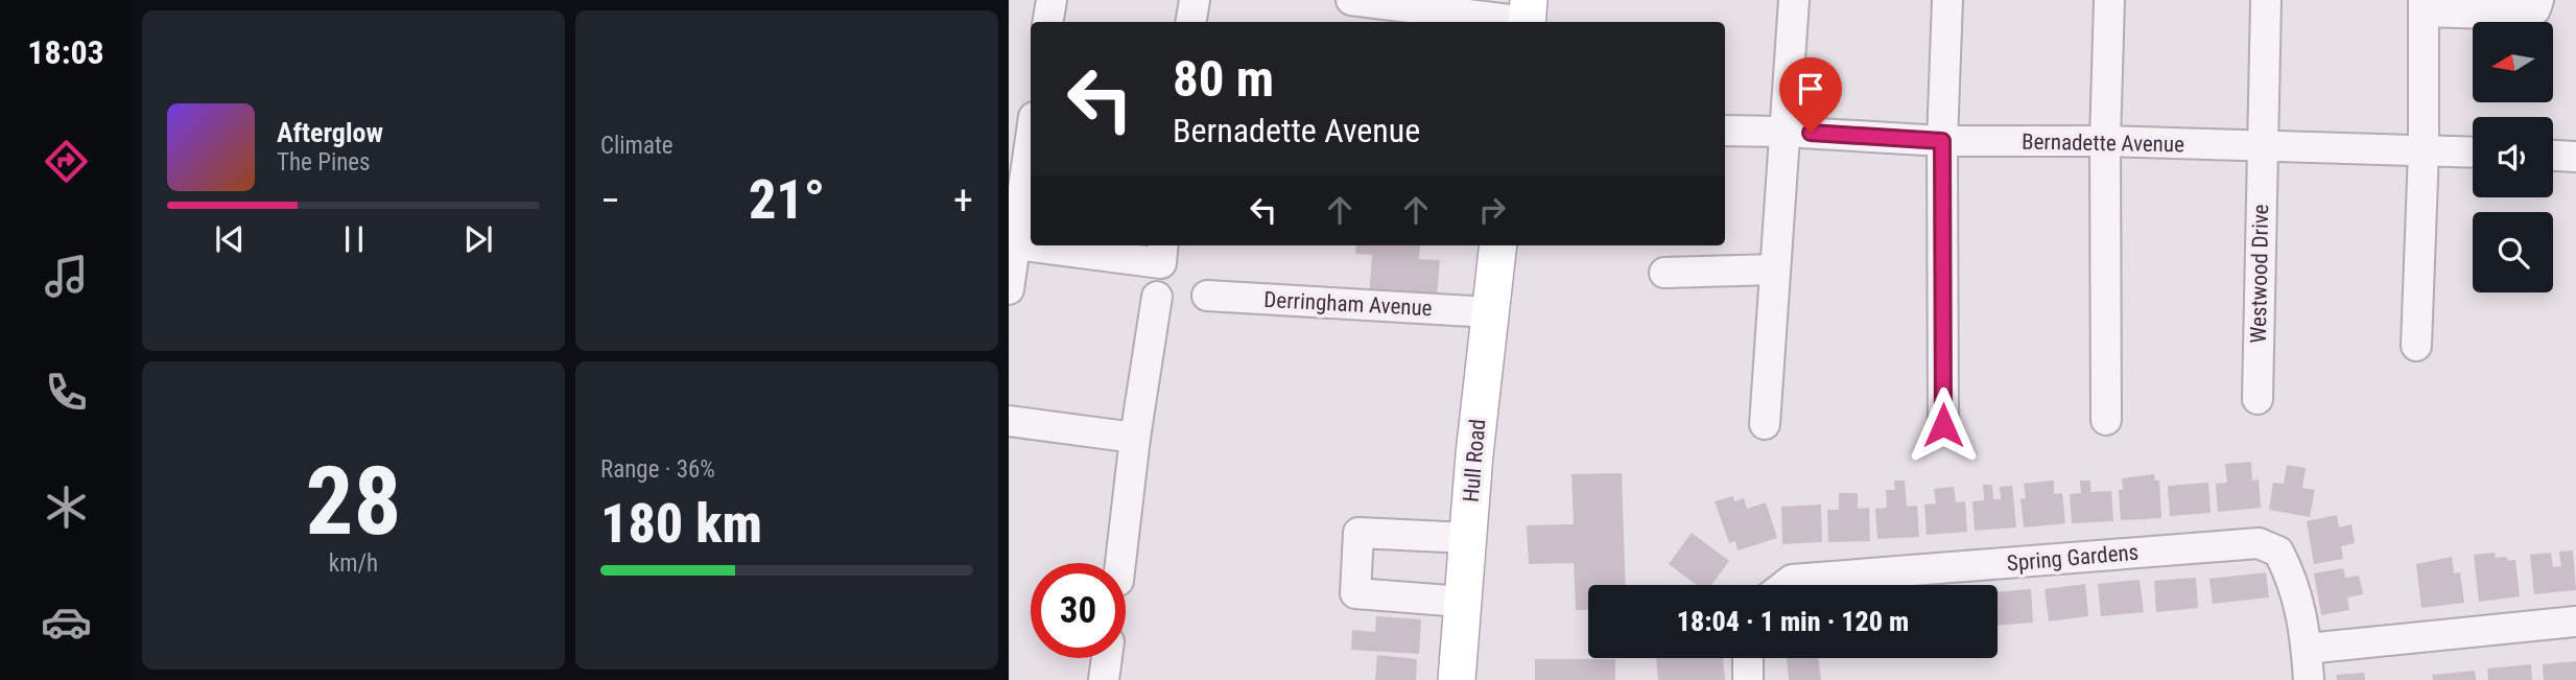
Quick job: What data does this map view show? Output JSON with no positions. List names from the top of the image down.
{
  "streets": {
    "main road": ["Hull Road"],
    "street": [
      "Bernadette Avenue",
      "Westwood Drive",
      "Derringham Avenue",
      "Spring Gardens"
    ]
  },
  "crossings": [
    ["Bernadette Avenue", "Westwood Drive"],
    ["Derringham Avenue", "Hull Road"]
  ],
  "north": "left",
  "page": {
    "tabs": "18:03",
    "tile": [
      "Climate",
      ["28", "km/h"],
      ["Range · 36%", "180 km"]
    ],
    "turn": ["80 m", "Bernadette Avenue"],
    "song": ["Afterglow", "The Pines"],
    "heat": ["−", "21°", "+"],
    "limit": "30",
    "trip": "18:04 · 1 min · 120 m"
  }
}
